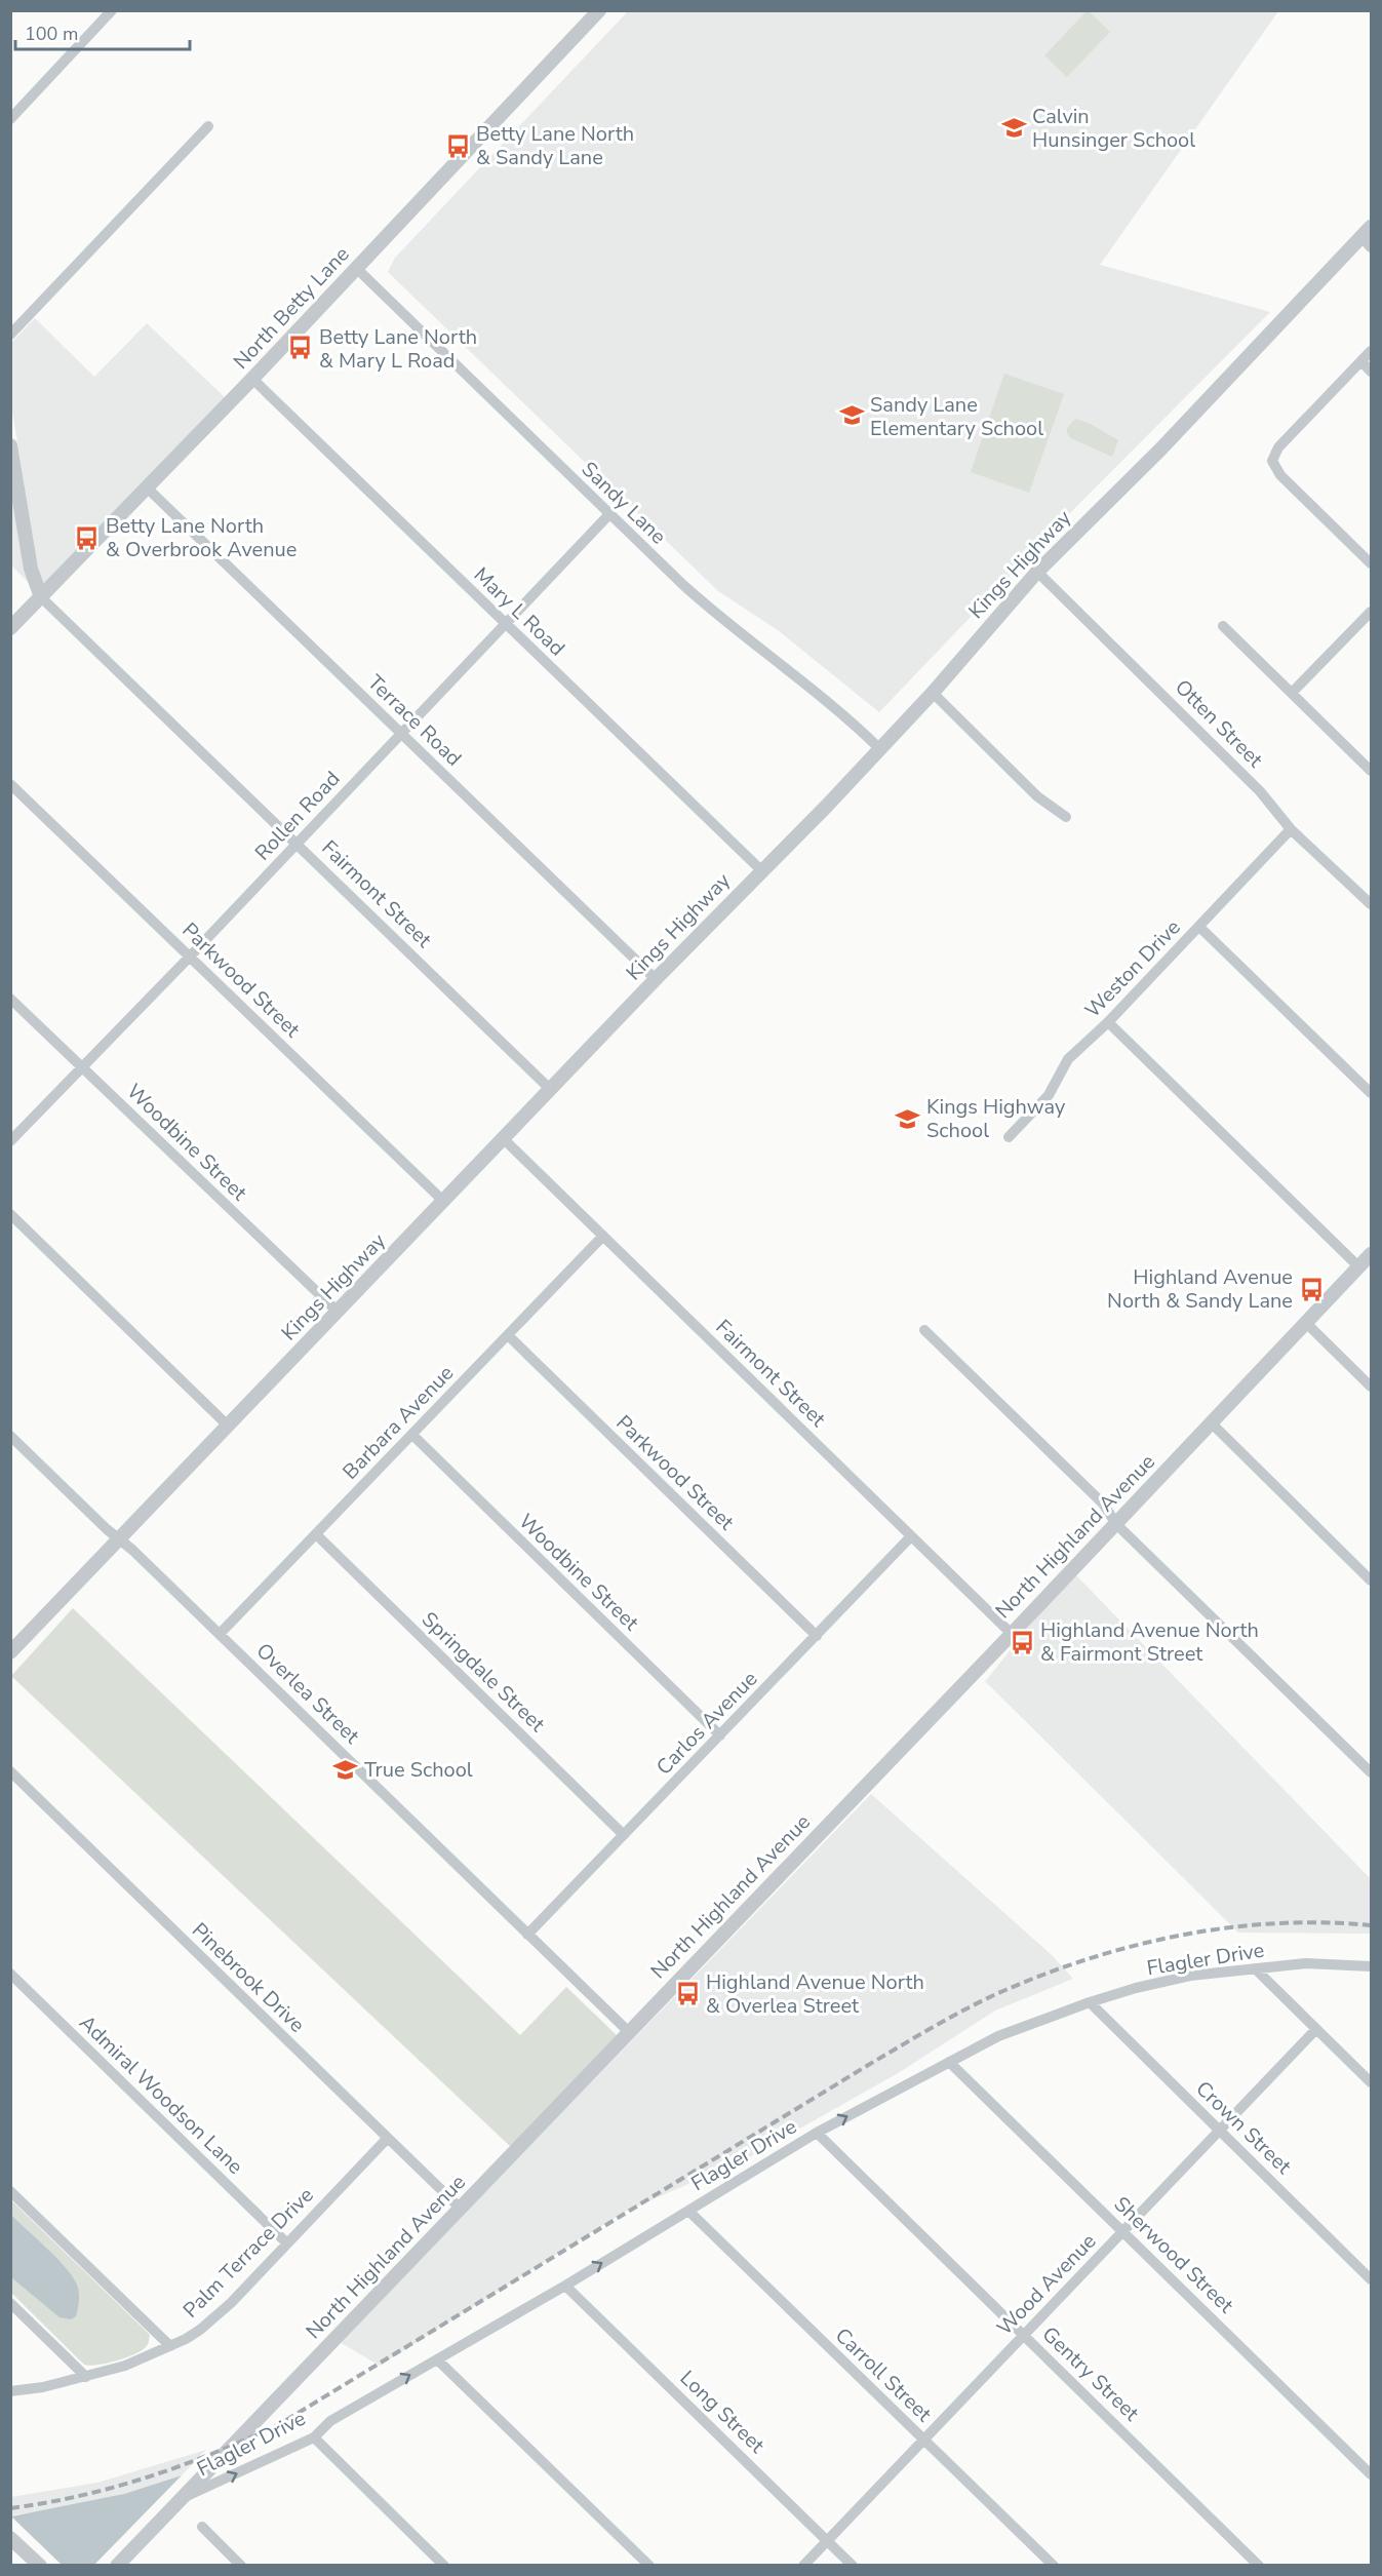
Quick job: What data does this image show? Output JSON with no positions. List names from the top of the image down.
{
  "streets": {
    "street": [
      "North Betty Lane",
      "Sandy Lane",
      "Kings Highway",
      "Mary L Road",
      "Terrace Road",
      "Otten Street",
      "Rollen Road",
      "Fairmont Street",
      "Weston Drive",
      "Parkwood Street",
      "Woodbine Street",
      "Barbara Avenue",
      "North Highland Avenue",
      "Springdale Street",
      "Overlea Street",
      "Carlos Avenue",
      "Flagler Drive",
      "Pinebrook Drive",
      "Admiral Woodson Lane",
      "Crown Street",
      "Palm Terrace Drive",
      "Sherwood Street",
      "Wood Avenue",
      "Gentry Street",
      "Carroll Street",
      "Long Street"
    ]
  },
  "crossings": [
    ["North Betty Lane", "Sandy Lane"],
    ["North Betty Lane", "Mary L Road"],
    ["North Betty Lane", "Terrace Road"],
    ["North Betty Lane", "Fairmont Street"],
    ["Sandy Lane", "Kings Highway"],
    ["Sandy Lane", "Rollen Road"],
    ["Kings Highway", "Mary L Road"],
    ["Kings Highway", "Terrace Road"],
    ["Kings Highway", "Otten Street"],
    ["Kings Highway", "Fairmont Street"],
    ["Kings Highway", "Parkwood Street"],
    ["Kings Highway", "Woodbine Street"],
    ["Kings Highway", "Overlea Street"],
    ["Mary L Road", "Rollen Road"],
    ["Terrace Road", "Rollen Road"],
    ["Otten Street", "Weston Drive"],
    ["Rollen Road", "Fairmont Street"],
    ["Rollen Road", "Parkwood Street"],
    ["Rollen Road", "Woodbine Street"],
    ["Fairmont Street", "Barbara Avenue"],
    ["Fairmont Street", "North Highland Avenue"],
    ["Fairmont Street", "Carlos Avenue"],
    ["Parkwood Street", "Barbara Avenue"],
    ["Parkwood Street", "Carlos Avenue"],
    ["Woodbine Street", "Barbara Avenue"],
    ["Woodbine Street", "Carlos Avenue"],
    ["Barbara Avenue", "Springdale Street"],
    ["Barbara Avenue", "Overlea Street"],
    ["North Highland Avenue", "Overlea Street"],
    ["North Highland Avenue", "Flagler Drive"],
    ["North Highland Avenue", "Pinebrook Drive"],
    ["Springdale Street", "Carlos Avenue"],
    ["Overlea Street", "Carlos Avenue"],
    ["Flagler Drive", "Crown Street"],
    ["Flagler Drive", "Sherwood Street"],
    ["Flagler Drive", "Gentry Street"],
    ["Flagler Drive", "Carroll Street"],
    ["Flagler Drive", "Long Street"],
    ["Pinebrook Drive", "Palm Terrace Drive"],
    ["Admiral Woodson Lane", "Palm Terrace Drive"],
    ["Crown Street", "Wood Avenue"],
    ["Sherwood Street", "Wood Avenue"],
    ["Wood Avenue", "Gentry Street"],
    ["Wood Avenue", "Carroll Street"],
    ["Wood Avenue", "Long Street"]
  ],
  "one_way": ["Flagler Drive"],
  "places": {
    "school or university": [
      "Calvin Hunsinger School",
      "Sandy Lane Elementary School",
      "Kings Highway School",
      "True School"
    ],
    "bus stop": [
      "Betty Lane North & Sandy Lane",
      "Betty Lane North & Mary L Road",
      "Betty Lane North & Overbrook Avenue",
      "Highland Avenue North & Sandy Lane",
      "Highland Avenue North & Fairmont Street",
      "Highland Avenue North & Overlea Street"
    ]
  },
  "scale_bar": "100 m"
}
